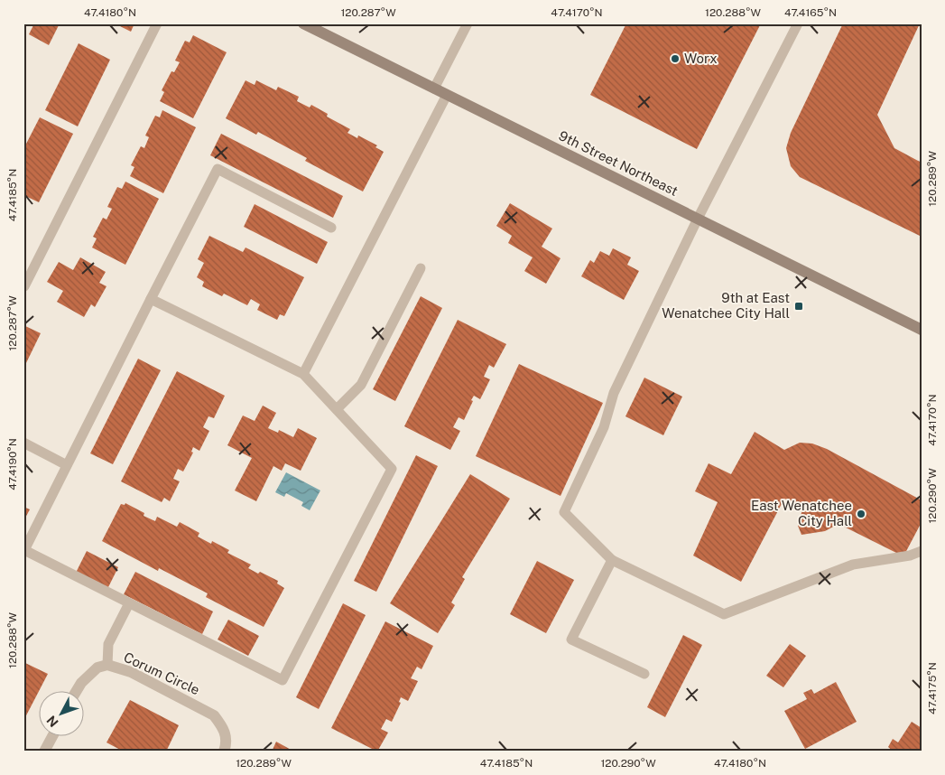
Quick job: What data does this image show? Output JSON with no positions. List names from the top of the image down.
{
  "streets": {
    "main road": ["9th Street Northeast"],
    "street": ["Corum Circle"]
  },
  "places": {
    "other": ["Worx", "East Wenatchee City Hall"],
    "transit": ["9th at East Wenatchee City Hall"]
  },
  "north": "bottom left",
  "coordinates": [
    "47.4180°N",
    "120.287°W",
    "47.4170°N",
    "120.288°W",
    "47.4165°N",
    "120.289°W",
    "47.4185°N",
    "47.4190°N",
    "120.290°W",
    "47.4175°N"
  ]
}
